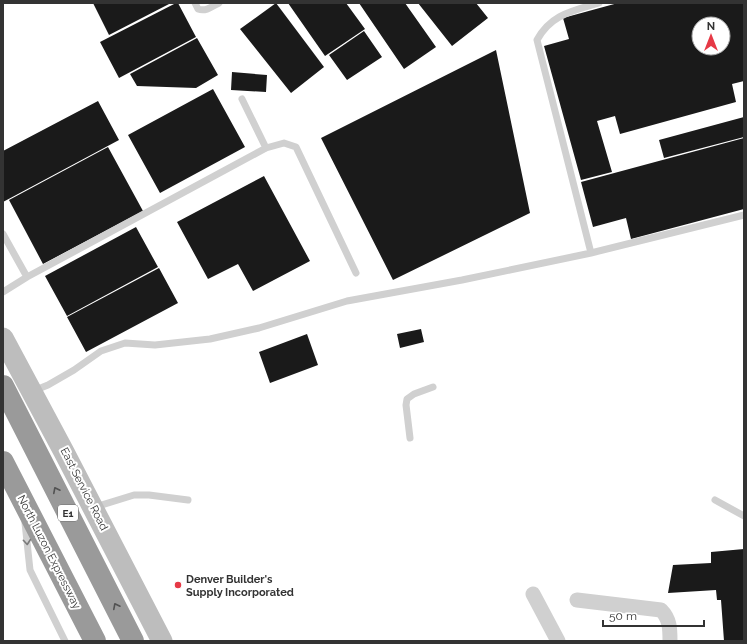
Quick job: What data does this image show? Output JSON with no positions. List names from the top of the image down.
{
  "streets": {
    "highway": ["E1", "North Luzon Expressway"],
    "street": ["East Service Road"]
  },
  "places": ["Denver Builder's Supply Incorporated"],
  "scale_bar": "50 m",
  "north": "top"
}
